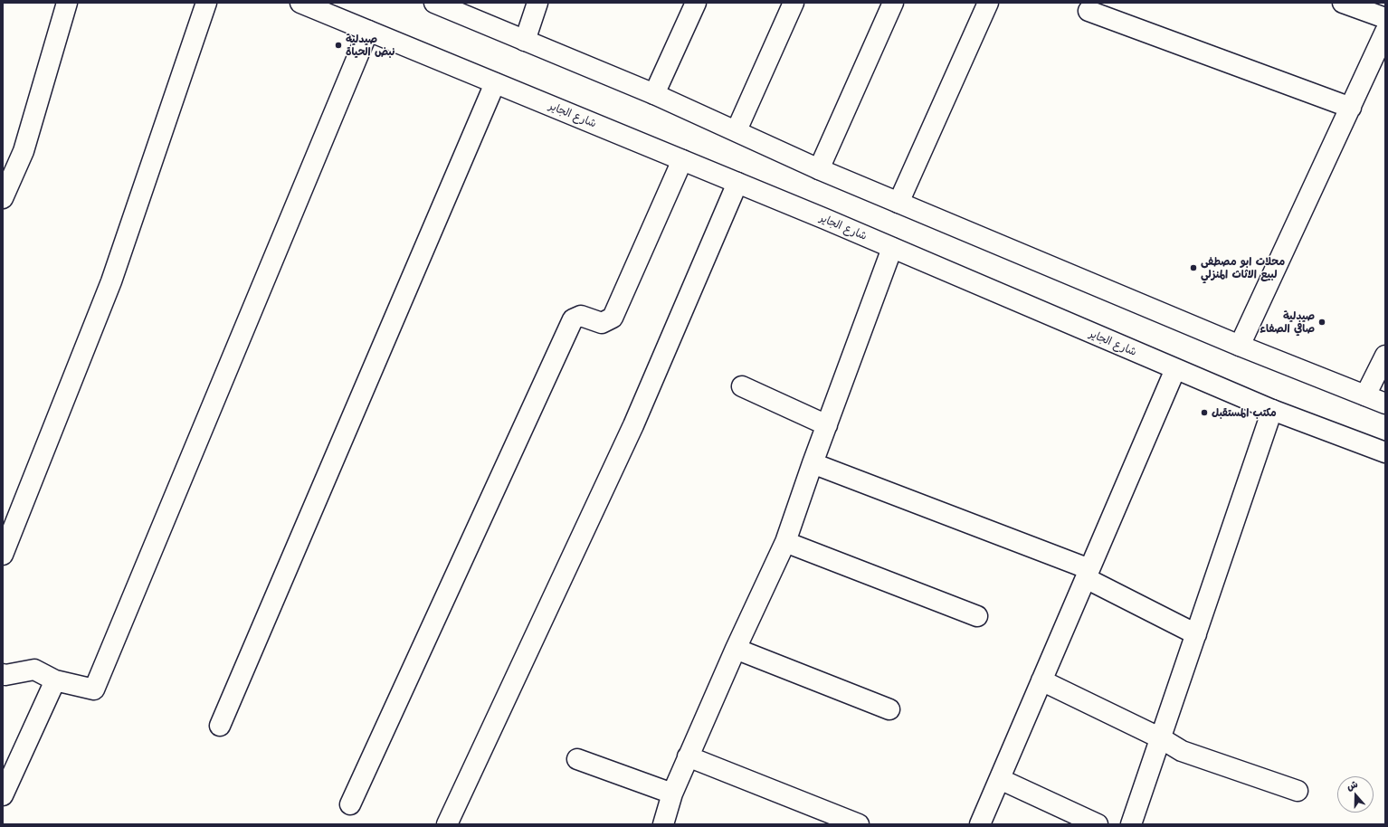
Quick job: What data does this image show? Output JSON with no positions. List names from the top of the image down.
{
  "streets": {
    "street": ["شارع الجاير"]
  },
  "places": [
    "صيدلية نبض الحياة",
    "محلات ابو مصطفى لبيع الاثاث المنزلي",
    "صيدلية صافي الصفاء",
    "مكتب المستقبل"
  ],
  "north": "top"
}
